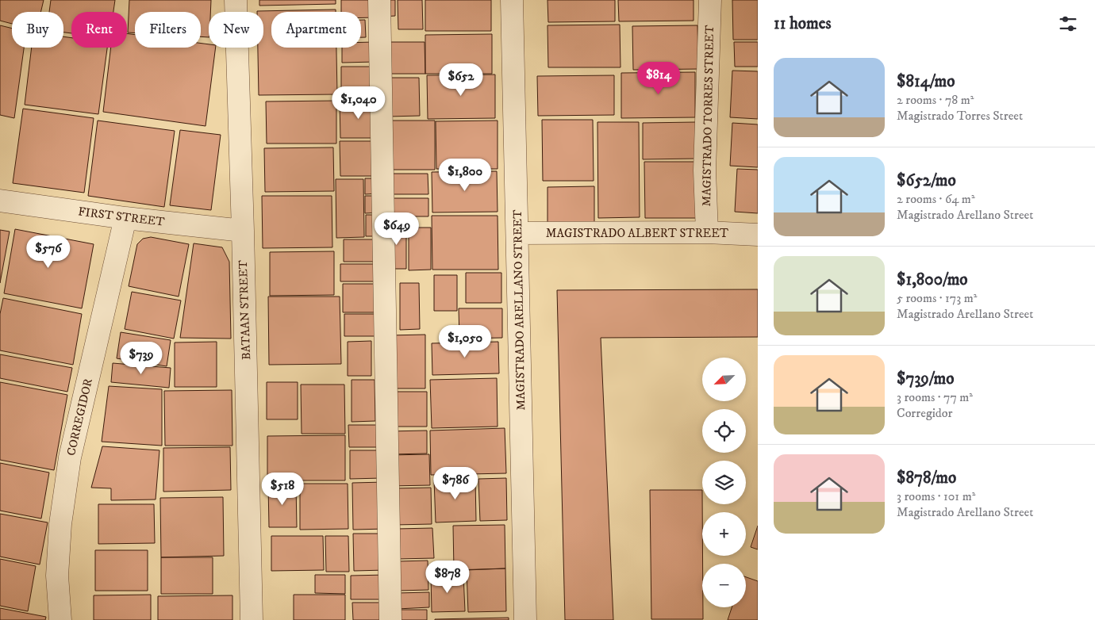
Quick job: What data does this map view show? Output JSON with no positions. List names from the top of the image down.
{
  "streets": {
    "street": [
      "MAGISTRADO TORRES STREET",
      "FIRST STREET",
      "MAGISTRADO ALBERT STREET",
      "BATAAN STREET",
      "MAGISTRADO ARELLANO STREET",
      "CORREGIDOR"
    ]
  },
  "crossings": [
    ["MAGISTRADO TORRES STREET", "MAGISTRADO ALBERT STREET"],
    ["FIRST STREET", "BATAAN STREET"],
    ["FIRST STREET", "CORREGIDOR"],
    ["MAGISTRADO ALBERT STREET", "MAGISTRADO ARELLANO STREET"]
  ],
  "north": "bottom left",
  "page": {
    "heading": "11 homes",
    "chip": [
      "Buy",
      "Rent",
      "Filters",
      "New",
      "Apartment"
    ],
    "list": [
      {
        "name": "$814/mo",
        "note": "2 rooms · 78 m² · Magistrado Torres Street"
      },
      {
        "name": "$652/mo",
        "note": "2 rooms · 64 m² · Magistrado Arellano Street"
      },
      {
        "name": "$1,800/mo",
        "note": "5 rooms · 173 m² · Magistrado Arellano Street"
      },
      {
        "name": "$739/mo",
        "note": "3 rooms · 77 m² · Corregidor"
      },
      {
        "name": "$878/mo",
        "note": "3 rooms · 101 m² · Magistrado Arellano Street"
      }
    ],
    "price": [
      "$814",
      "$652",
      "$1,040",
      "$1,800",
      "$649",
      "$576",
      "$1,050",
      "$739",
      "$786",
      "$518",
      "$878"
    ],
    "map_buttons": ["+", "−"]
  }
}
